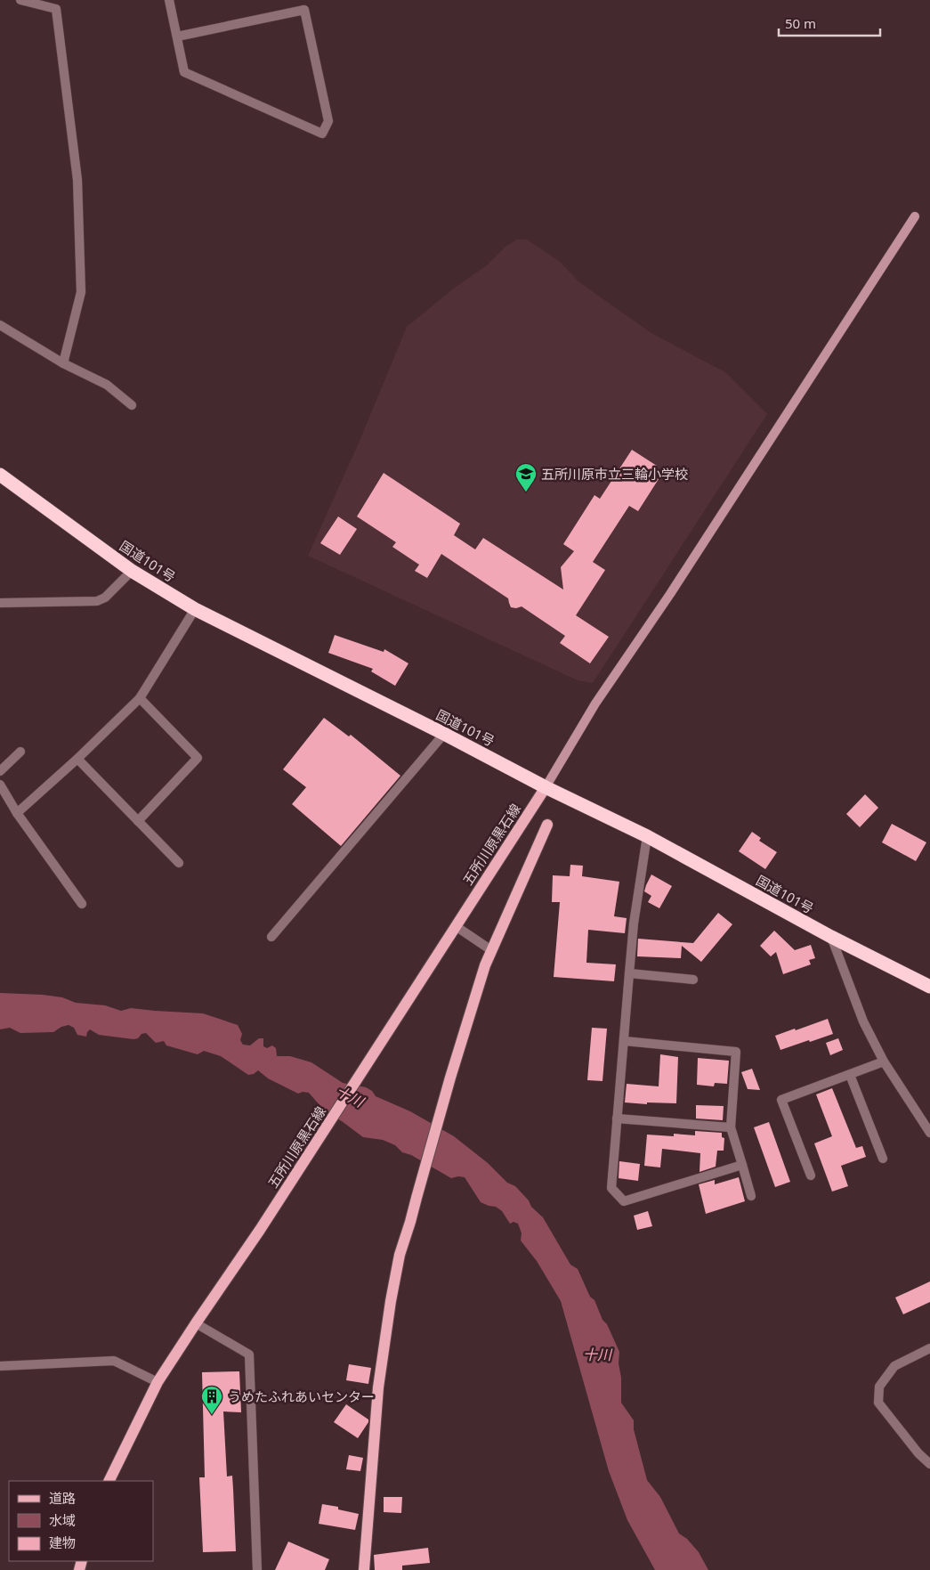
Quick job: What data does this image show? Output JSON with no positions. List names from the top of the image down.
{
  "streets": {
    "highway": ["国道101号"],
    "main road": ["五所川原黒石線"]
  },
  "crossings": [
    ["国道101号", "五所川原黒石線"]
  ],
  "water": ["十川"],
  "places": {
    "school or university": ["五所川原市立三輪小学校"],
    "building": ["うめたふれあいセンター"]
  },
  "legend": ["道路", "水域", "建物"],
  "scale_bar": "50 m"
}
